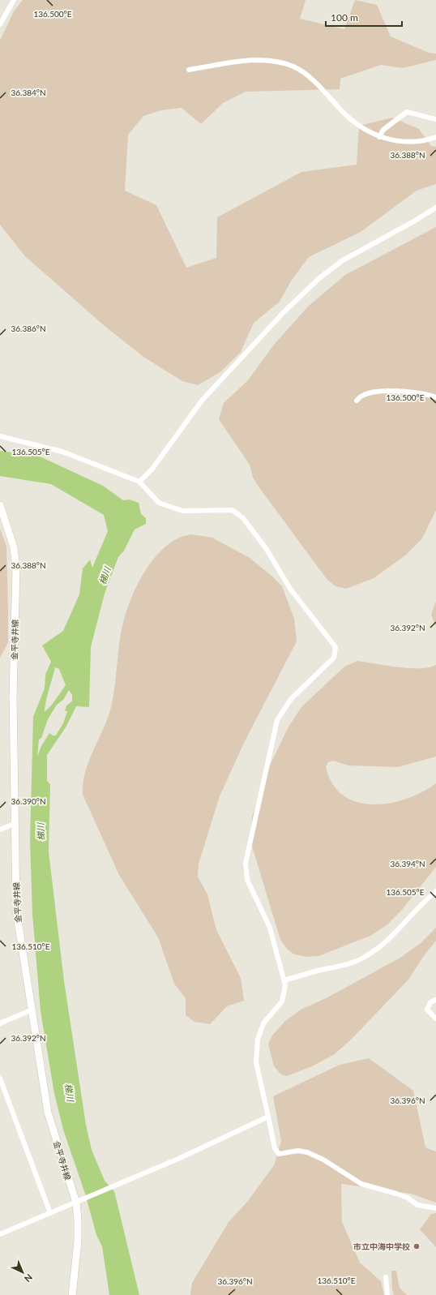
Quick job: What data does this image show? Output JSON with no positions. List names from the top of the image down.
{
  "streets": {
    "main road": ["金平寺井線"]
  },
  "water": ["梯川"],
  "places": ["市立中海中学校"],
  "scale_bar": "100 m",
  "north": "bottom right",
  "coordinates": [
    "136.500°E",
    "36.384°N",
    "36.388°N",
    "36.386°N",
    "136.505°E",
    "36.392°N",
    "36.390°N",
    "36.394°N",
    "136.510°E",
    "36.396°N"
  ]
}
